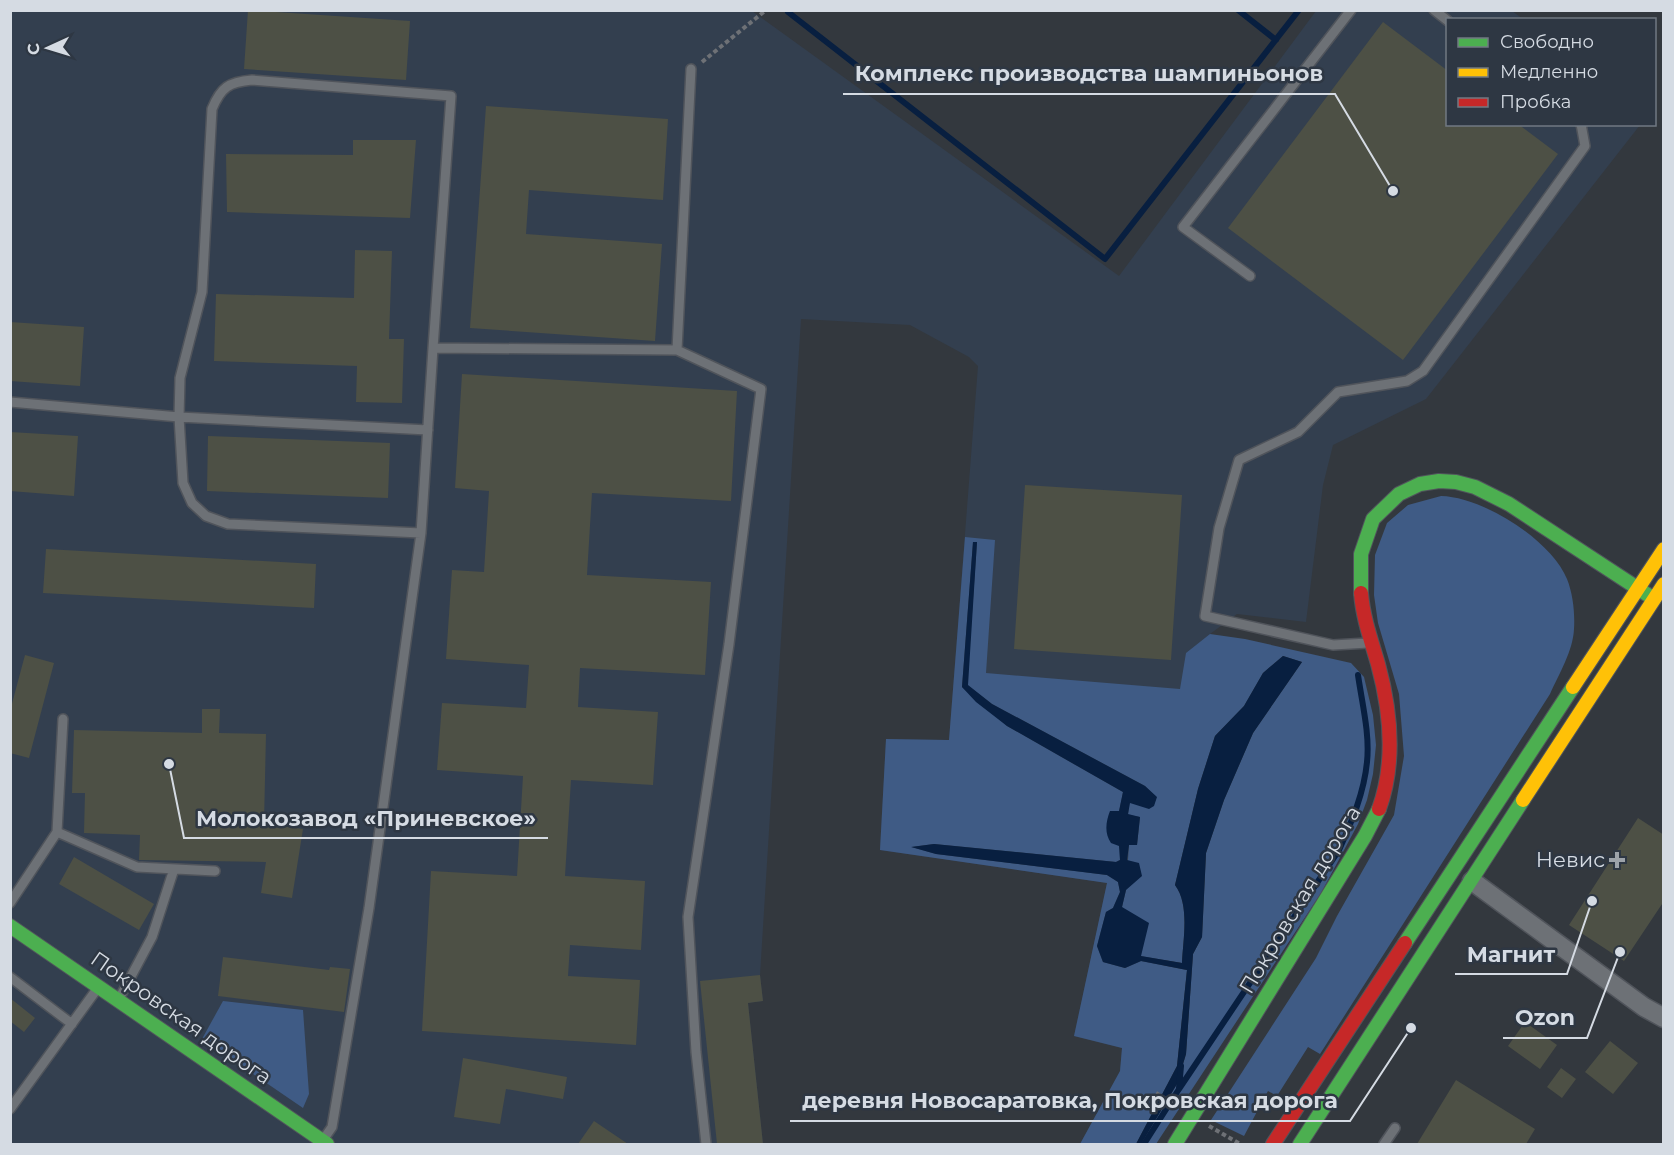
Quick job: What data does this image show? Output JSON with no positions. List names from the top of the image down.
{
  "streets": {
    "street": ["Покровская дорога"]
  },
  "places": {
    "other": [
      "Комплекс производства шампиньонов",
      "Молокозавод «Приневское»",
      "Магнит",
      "Ozon",
      "деревня Новосаратовка, Покровская дорога"
    ],
    "health": ["Невис"]
  },
  "legend": ["Свободно", "Медленно", "Пробка"],
  "north": "left"
}
